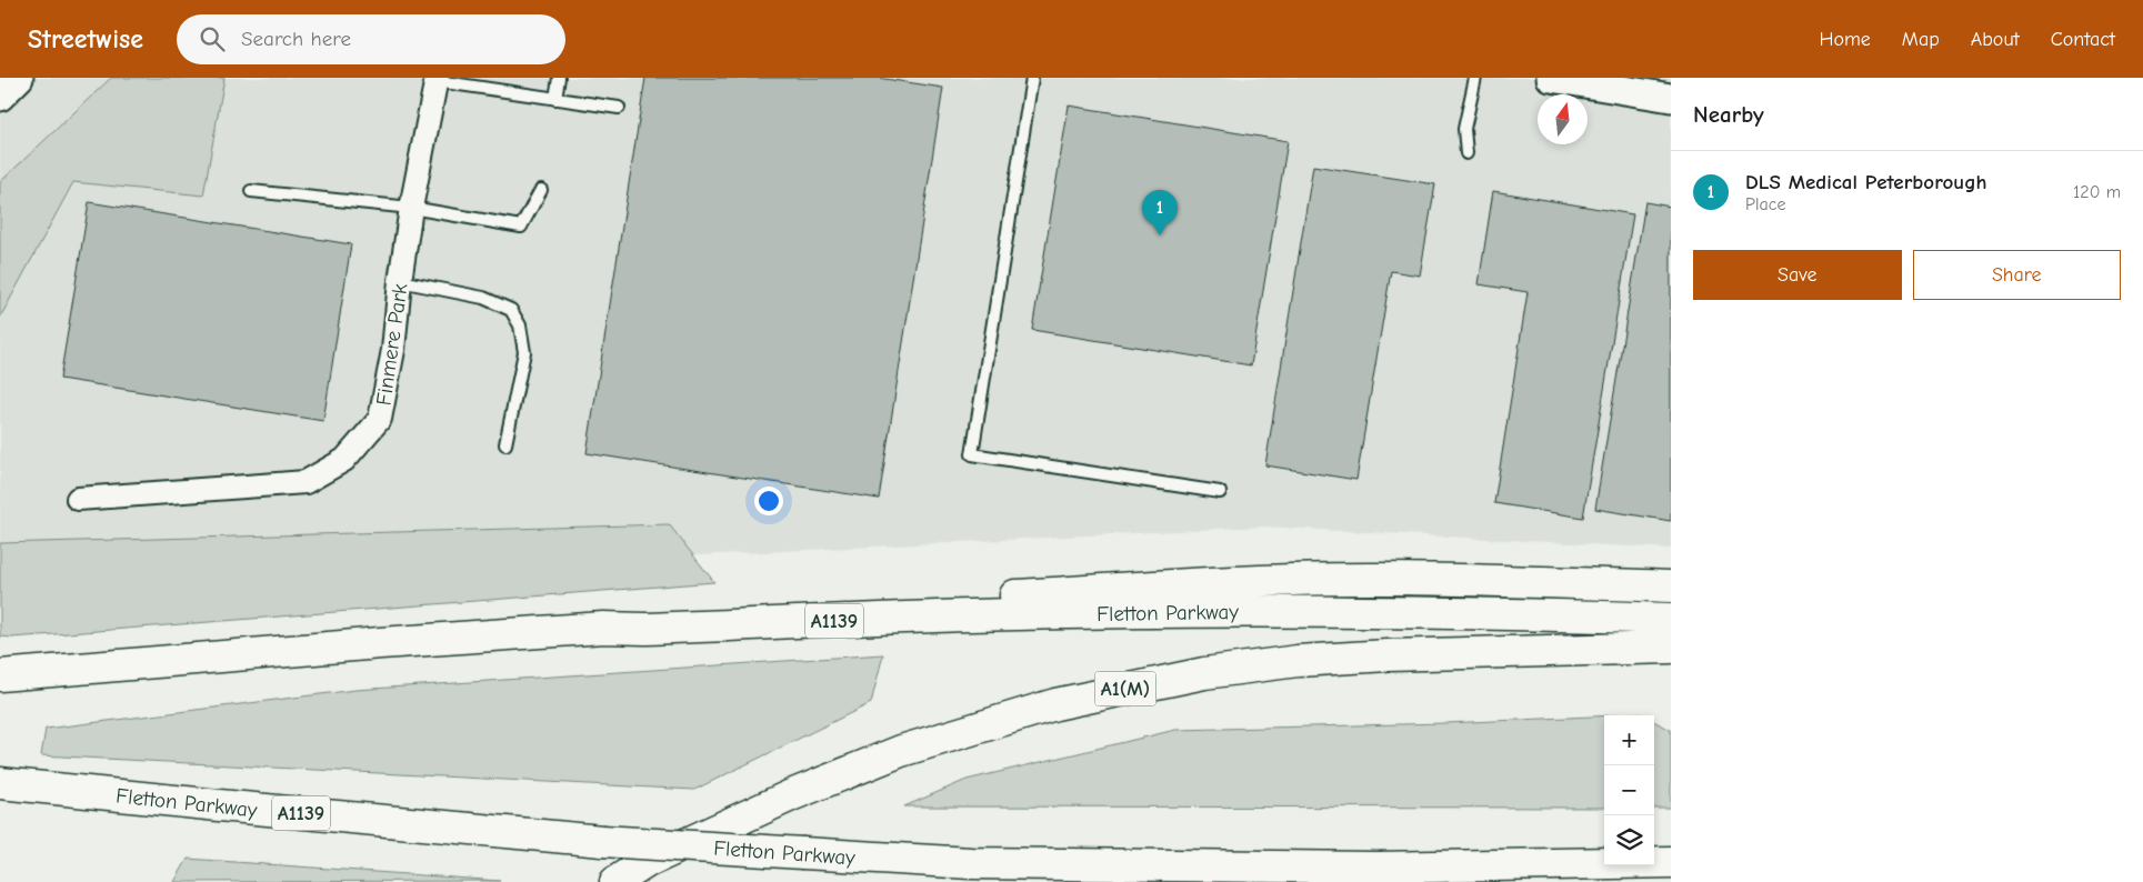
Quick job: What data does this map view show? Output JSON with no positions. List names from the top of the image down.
{
  "streets": {
    "highway": ["Fletton Parkway", "A1139", "A1(M)"],
    "street": ["Finmere Park"]
  },
  "north": "top",
  "page": {
    "header": "Streetwise",
    "search": "Search here",
    "nav": [
      "Home",
      "Map",
      "About",
      "Contact"
    ],
    "heading": "Nearby",
    "list": [
      {
        "mark": "1",
        "name": "DLS Medical Peterborough",
        "note": "Place",
        "value": "120 m"
      }
    ],
    "pins": "1",
    "buttons": ["Save", "Share"],
    "map_buttons": ["+", "−"]
  }
}
